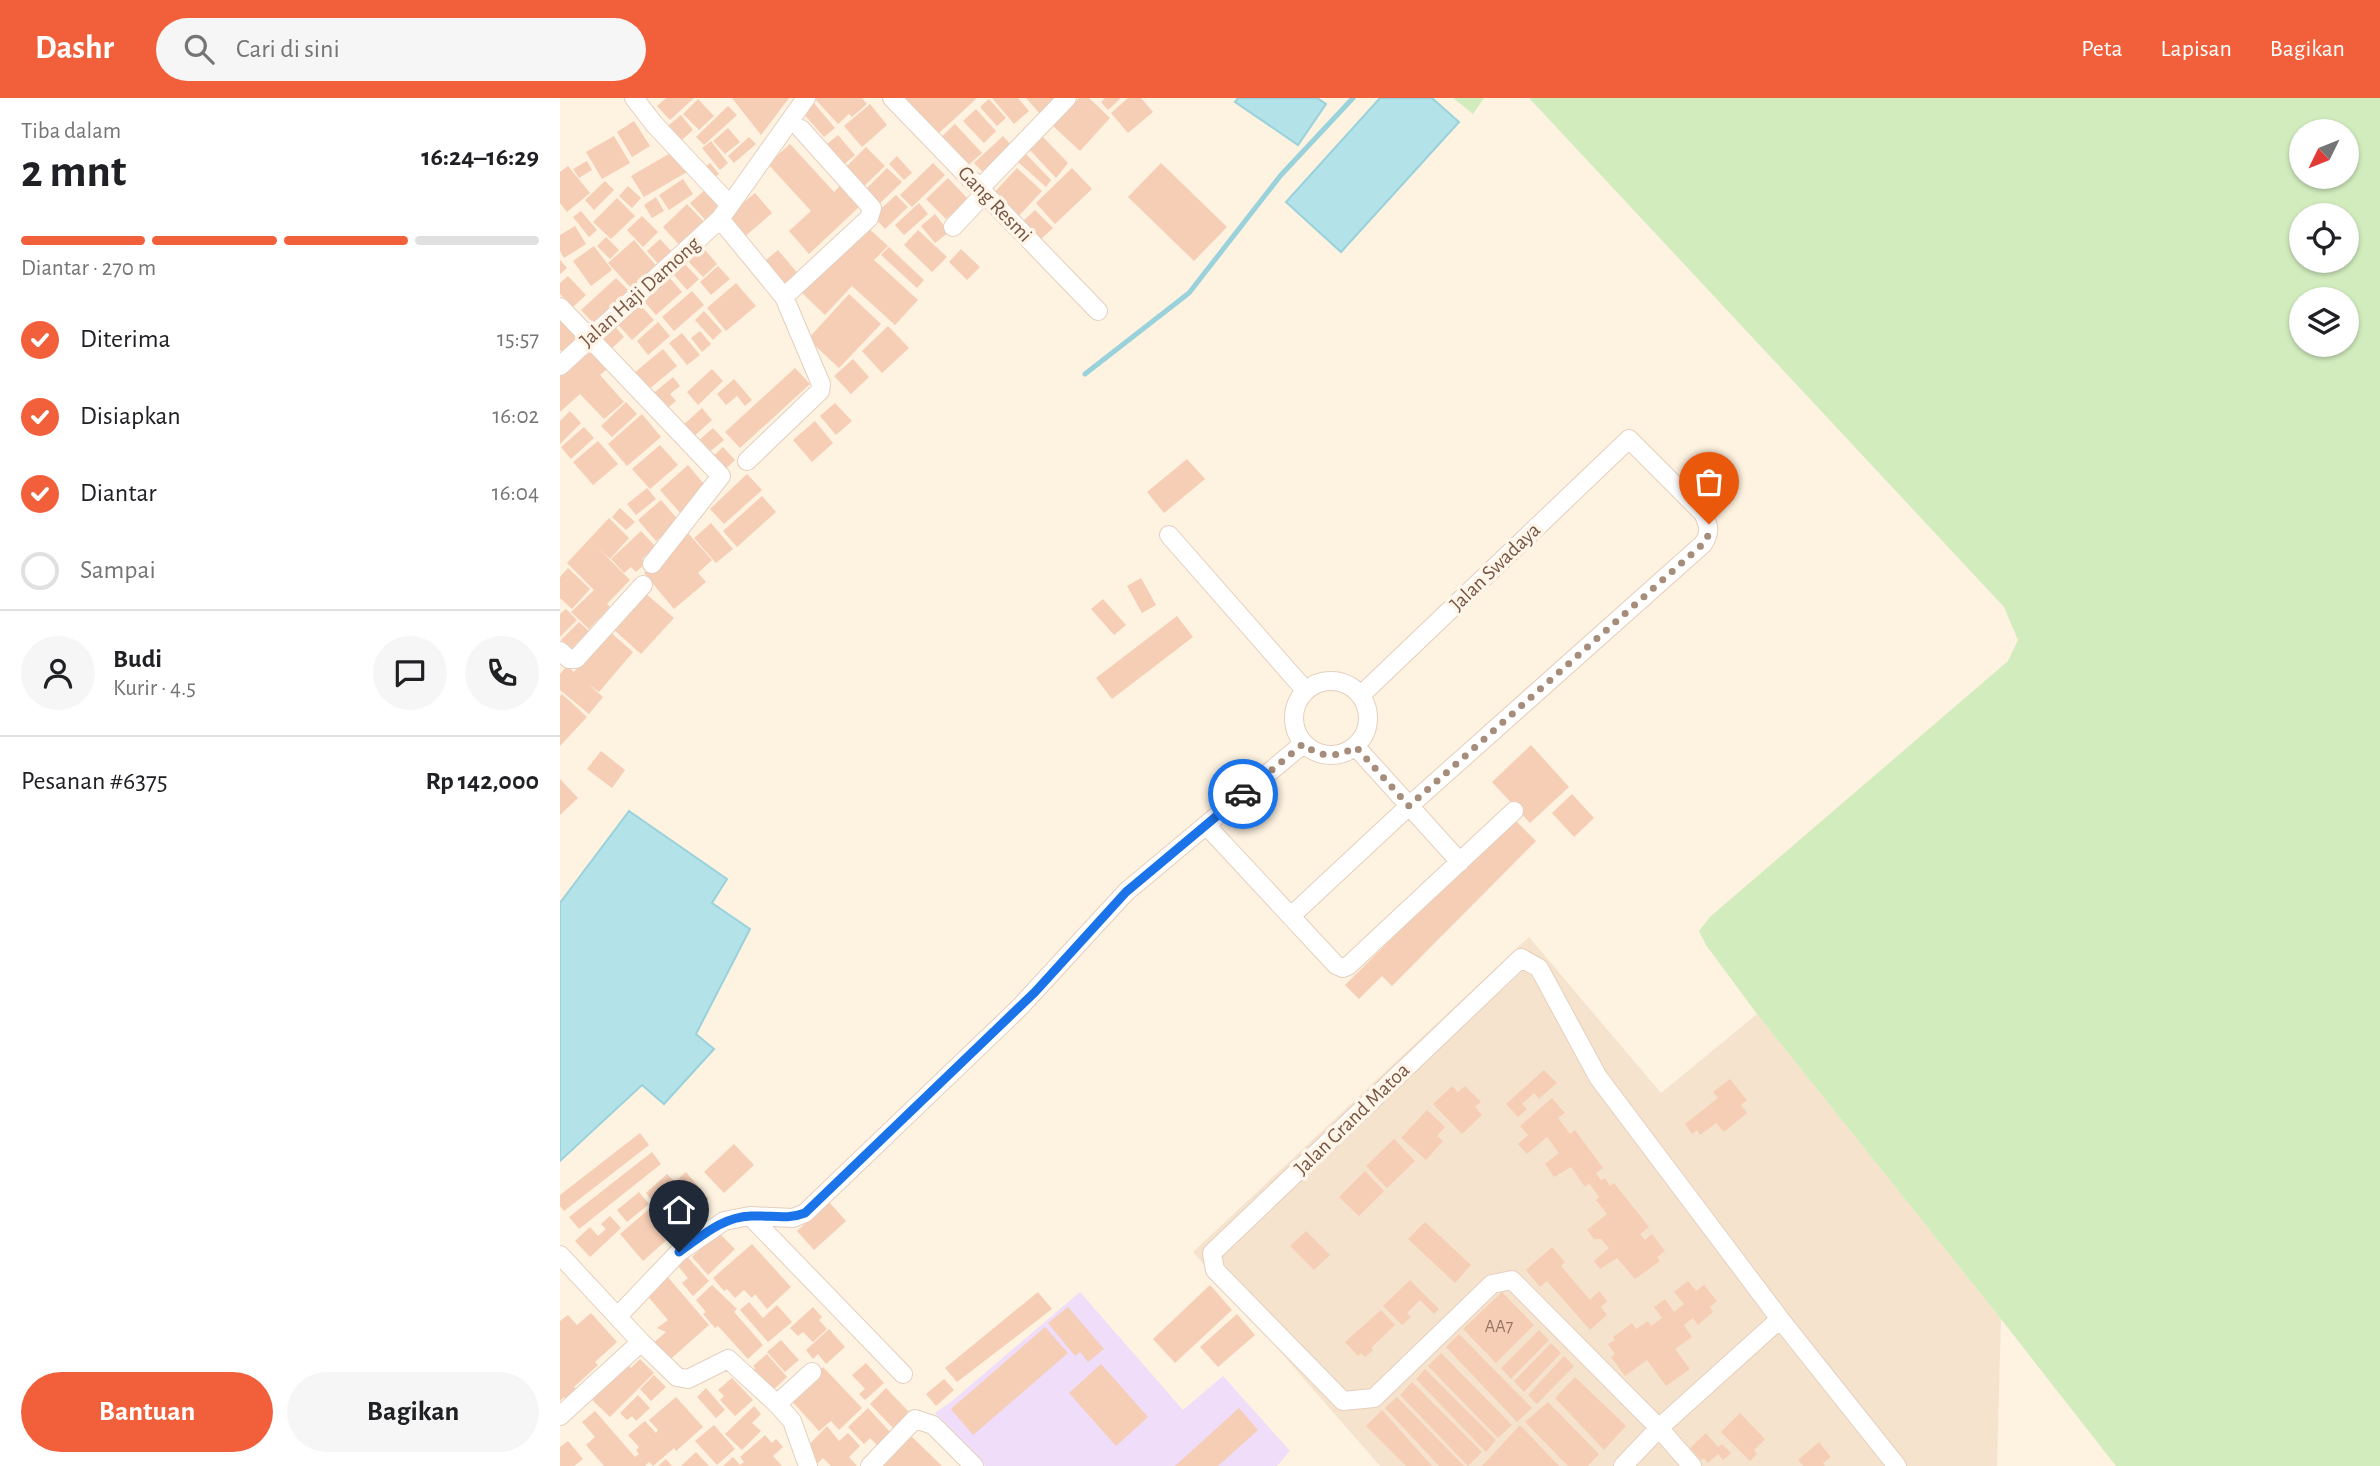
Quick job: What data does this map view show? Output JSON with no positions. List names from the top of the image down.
{
  "streets": {
    "street": [
      "Gang Resmi",
      "Jalan Haji Damong",
      "Jalan Swadaya",
      "Jalan Grand Matoa"
    ]
  },
  "house_numbers": ["AA7"],
  "north": "bottom left",
  "page": {
    "header": "Dashr",
    "search": "Cari di sini",
    "nav": ["Peta", "Lapisan", "Bagikan"],
    "heading": ["2 mnt", "Tiba dalam", "16:24–16:29"],
    "panel": [
      "Budi",
      "Kurir · 4.5",
      "Pesanan #6375",
      "Rp 142,000"
    ],
    "bar": "Diantar · 270 m",
    "list": [
      ["Diterima", "15:57"],
      ["Disiapkan", "16:02"],
      ["Diantar", "16:04"],
      "Sampai"
    ],
    "buttons": ["Bantuan", "Bagikan"]
  }
}
